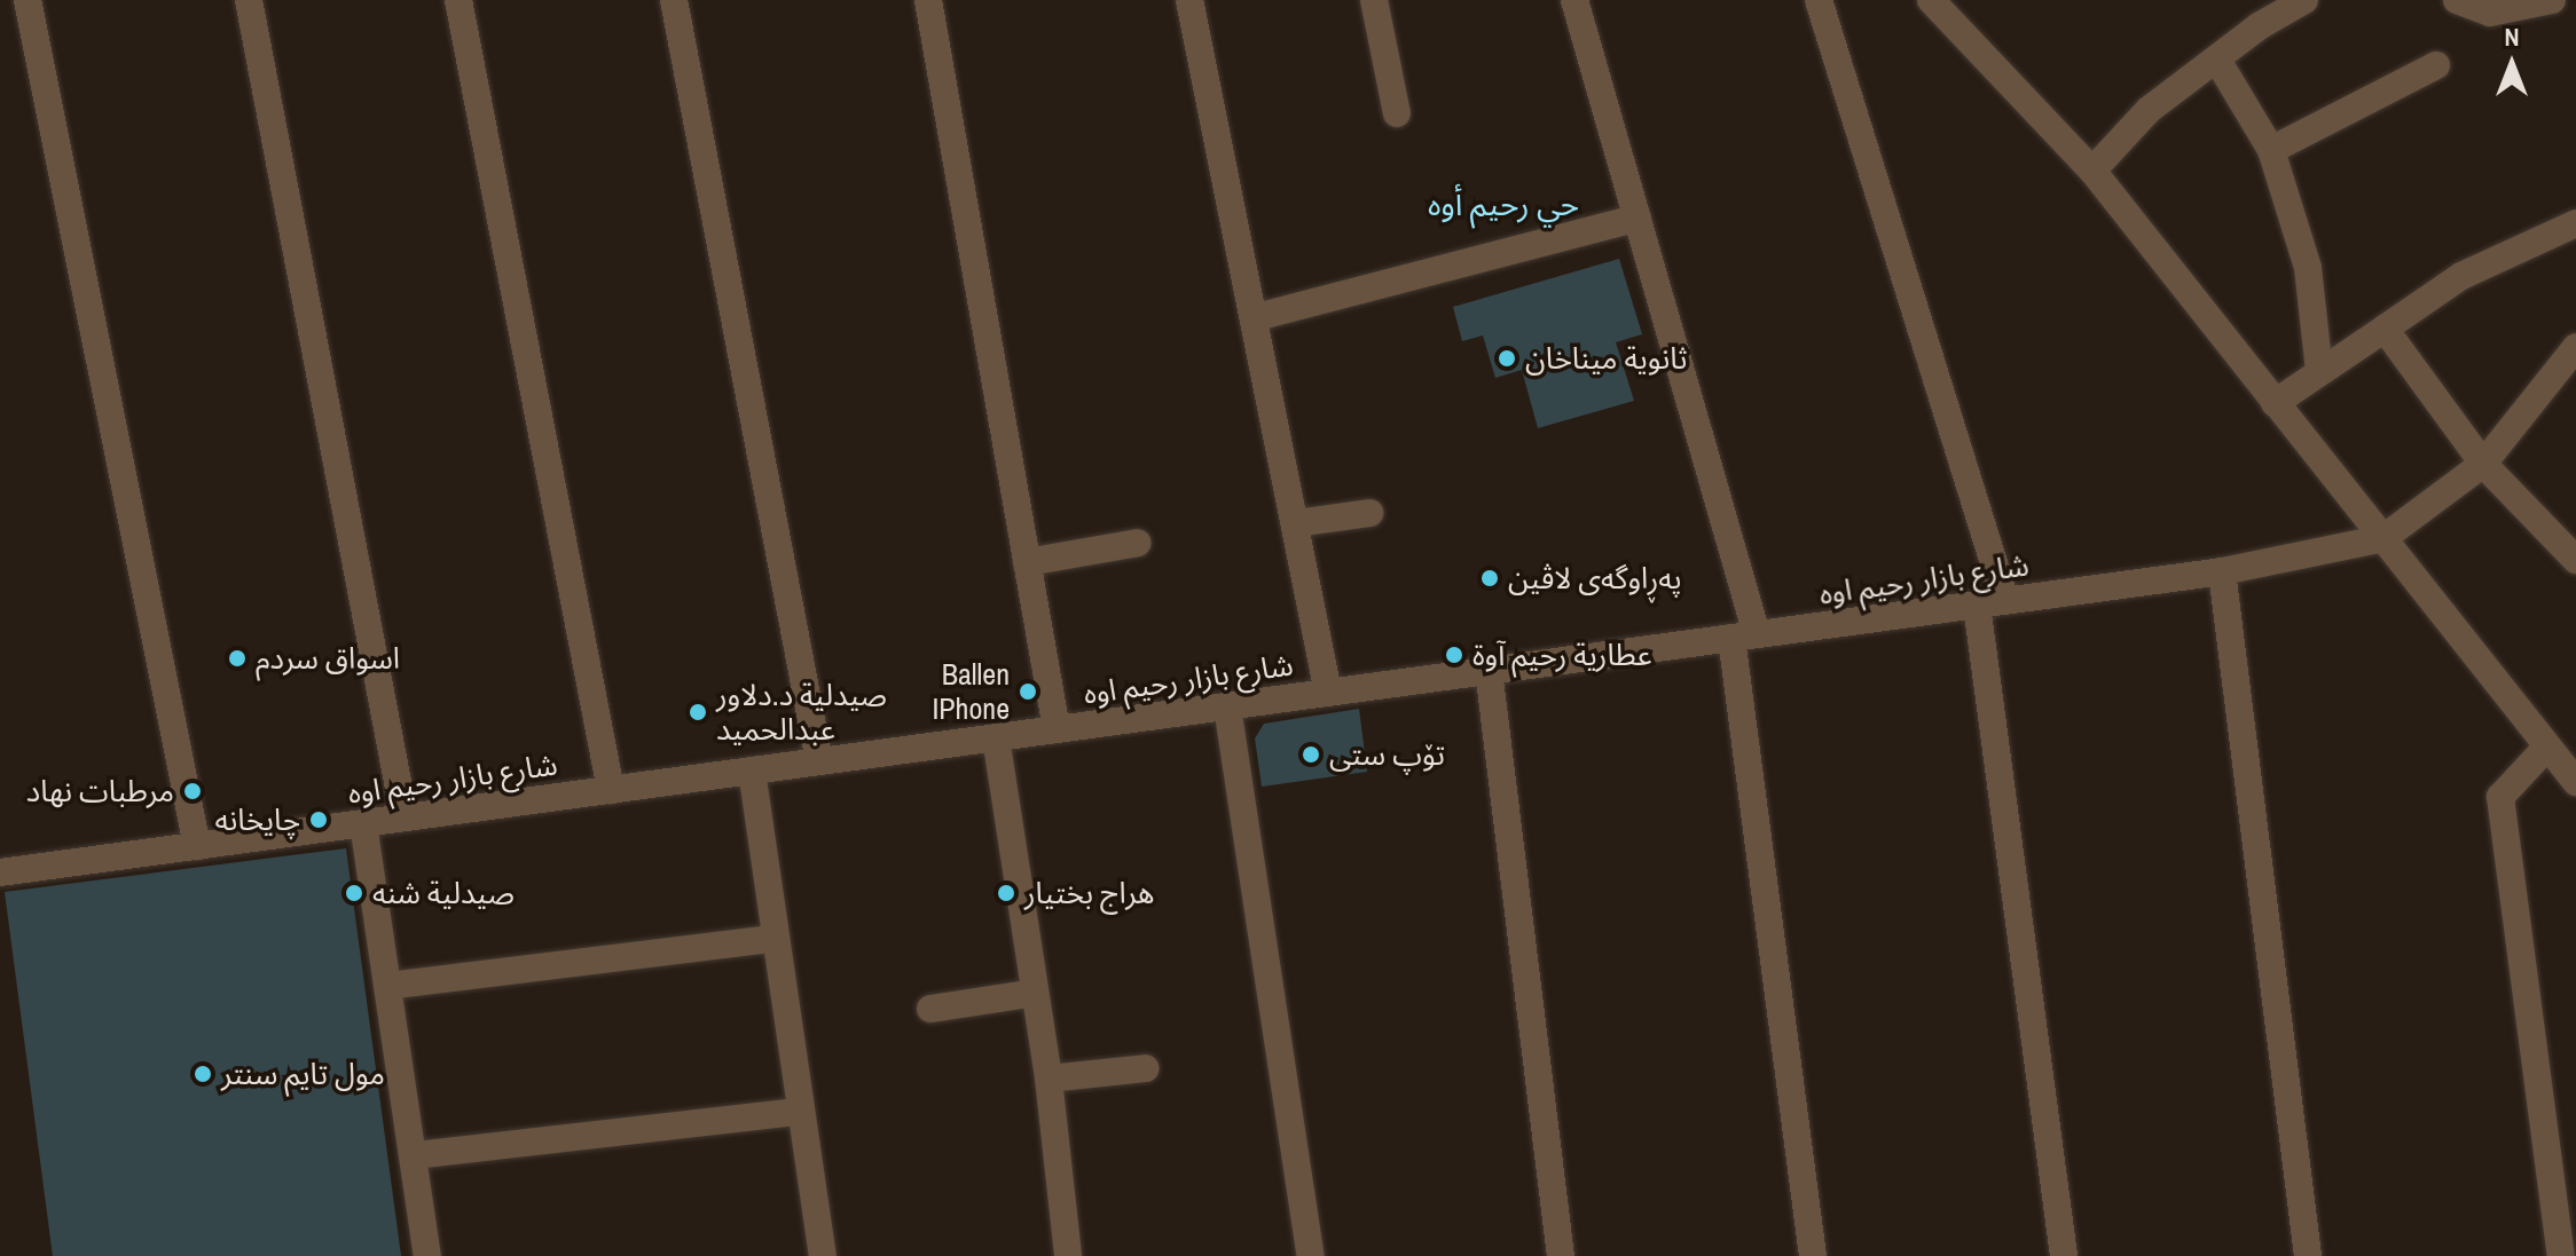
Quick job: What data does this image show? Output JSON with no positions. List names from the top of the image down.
{
  "streets": {
    "street": ["شارع بازار رحيم اوه"]
  },
  "districts": ["حي رحيم أوه"],
  "places": [
    "ثانوية ميناخان",
    "پەڕاوگەی لاڤین",
    "عطارية رحيم آوة",
    "اسواق سردم",
    "Ballen IPhone",
    "صيدلية د.دلاور عبدالحميد",
    "تۆپ ستی",
    "مرطبات نهاد",
    "چایخانە",
    "صيدلية شنه",
    "هراج بختيار",
    "مول تايم سنتر"
  ],
  "north": "top"
}
